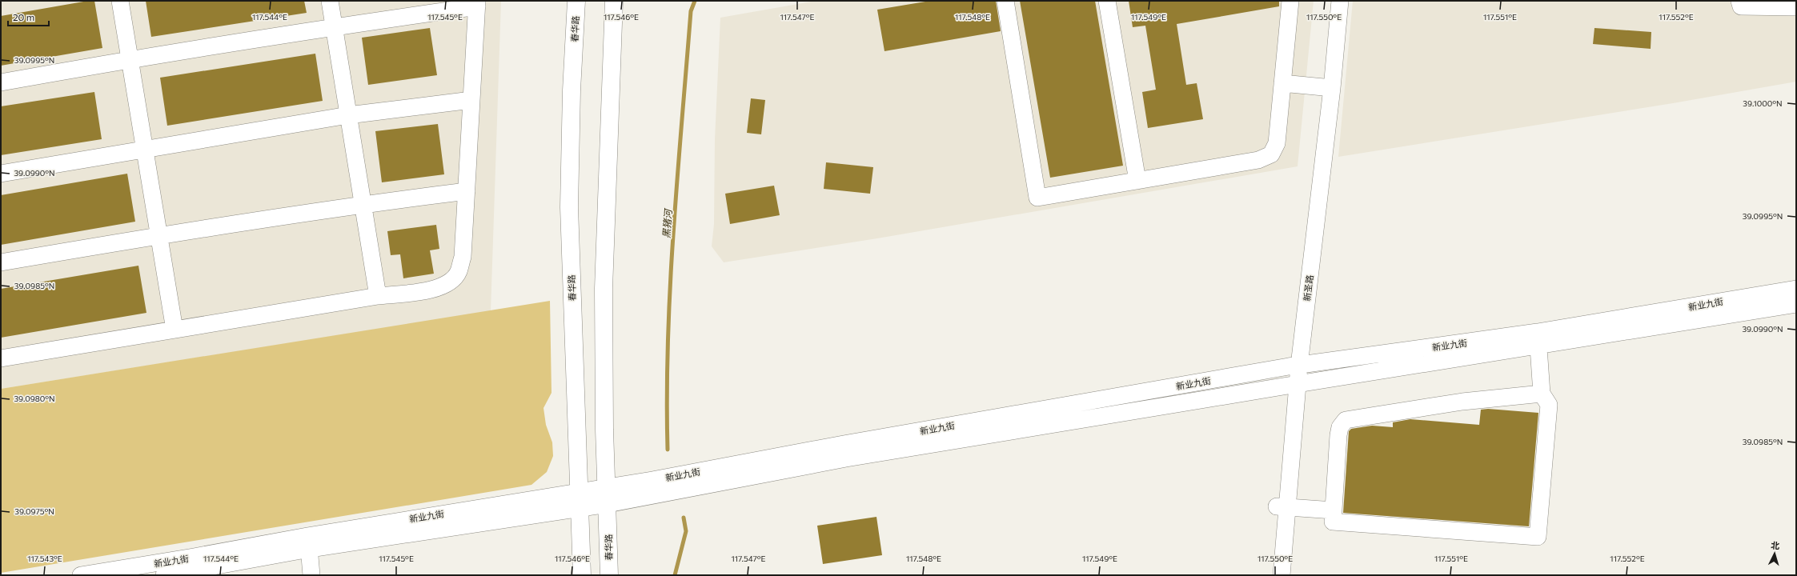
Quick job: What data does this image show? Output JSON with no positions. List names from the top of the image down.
{
  "streets": {
    "main road": ["春华路"],
    "street": ["新圣路", "新业九街"]
  },
  "crossings": [
    ["春华路", "新业九街"],
    ["新圣路", "新业九街"]
  ],
  "water": ["黑猪河"],
  "scale_bar": "20 m",
  "north": "top",
  "coordinates": [
    "117.544°E",
    "117.545°E",
    "117.546°E",
    "117.547°E",
    "117.548°E",
    "117.549°E",
    "117.550°E",
    "117.551°E",
    "117.552°E",
    "39.0995°N",
    "39.1000°N",
    "39.0990°N",
    "39.0985°N",
    "39.0980°N",
    "39.0975°N",
    "117.543°E"
  ]
}
